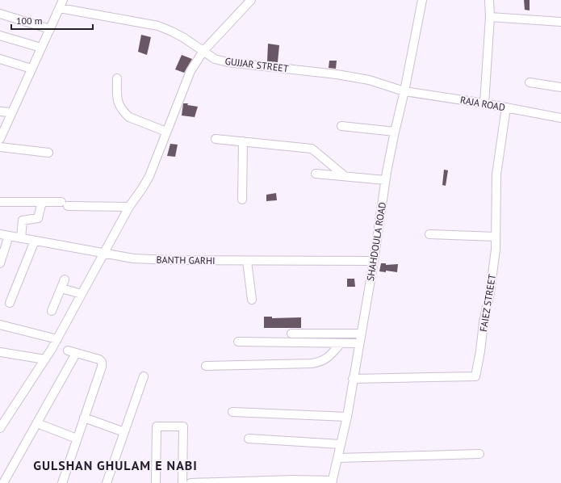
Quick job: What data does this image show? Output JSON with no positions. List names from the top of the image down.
{
  "streets": {
    "street": [
      "GUJJAR STREET",
      "RAJA ROAD",
      "SHAHDOULA ROAD",
      "BANTH GARHI",
      "FAIEZ STREET"
    ]
  },
  "crossings": [
    ["GUJJAR STREET", "RAJA ROAD"],
    ["GUJJAR STREET", "SHAHDOULA ROAD"],
    ["RAJA ROAD", "SHAHDOULA ROAD"],
    ["RAJA ROAD", "FAIEZ STREET"],
    ["SHAHDOULA ROAD", "BANTH GARHI"],
    ["SHAHDOULA ROAD", "FAIEZ STREET"]
  ],
  "districts": ["GULSHAN GHULAM E NABI"],
  "scale_bar": "100 m"
}
